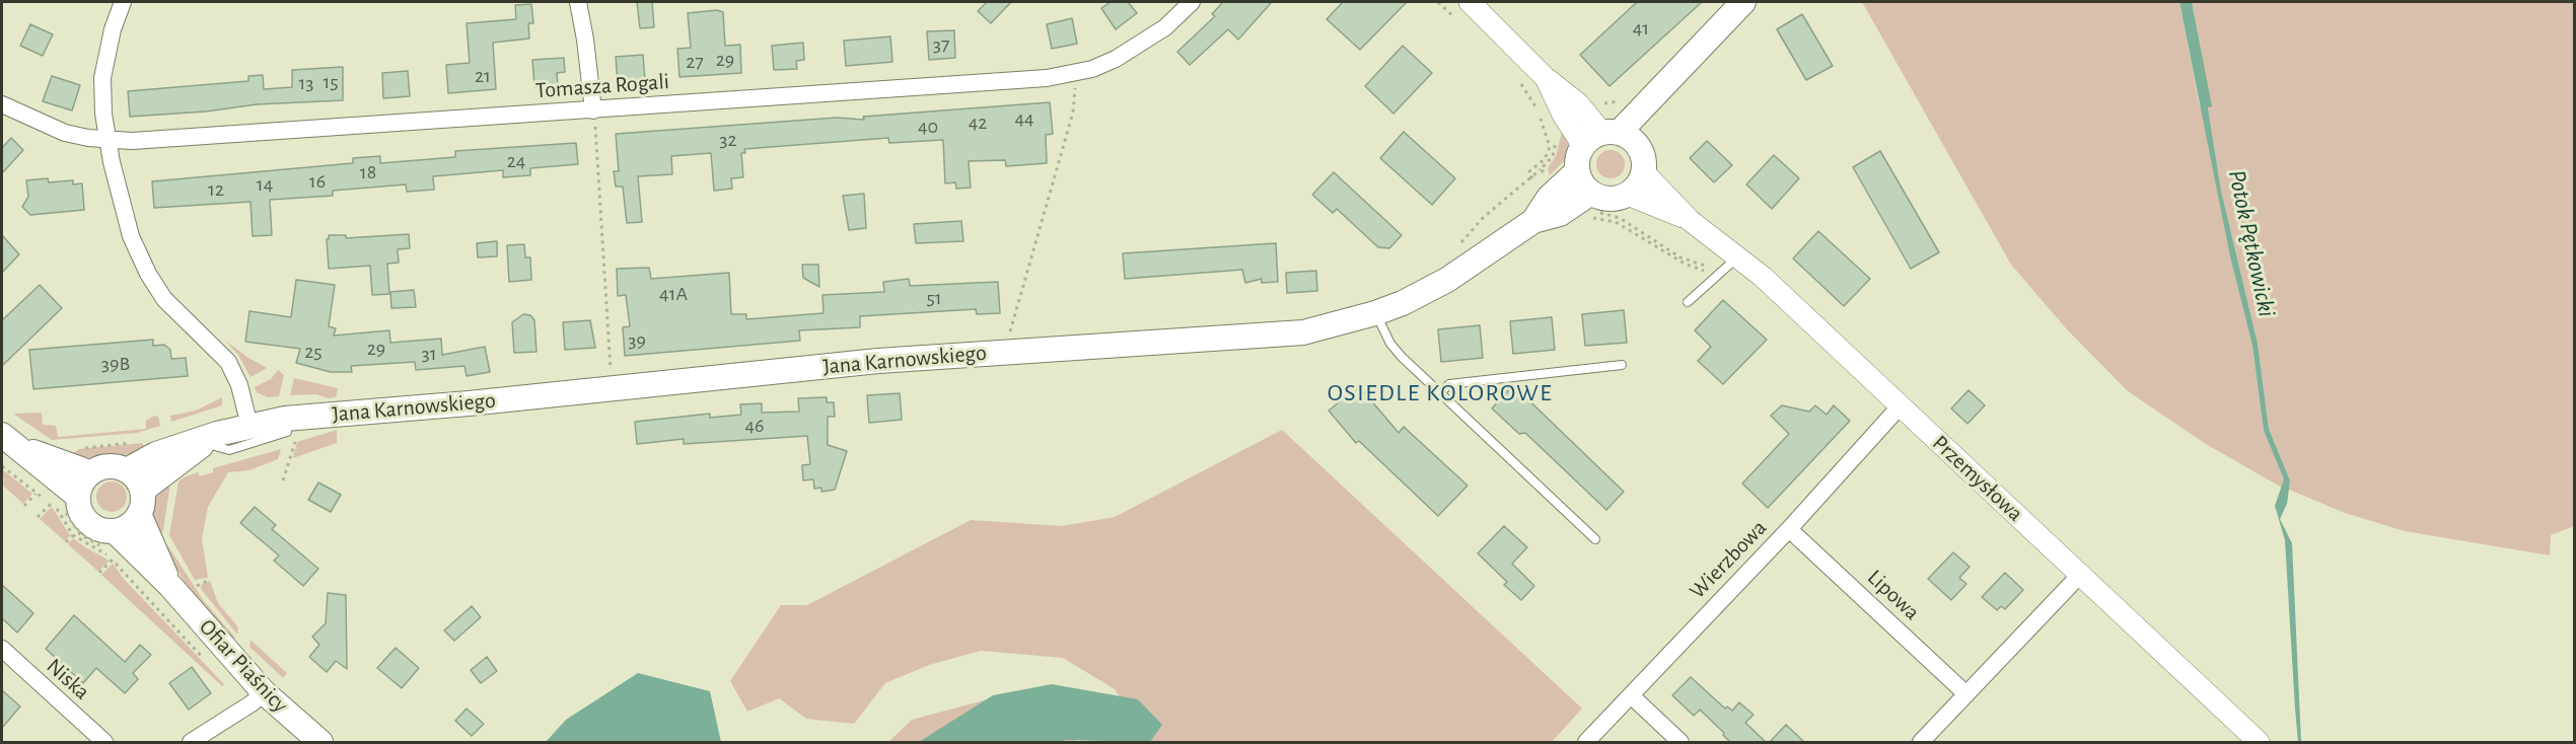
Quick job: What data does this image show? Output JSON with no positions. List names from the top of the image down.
{
  "streets": {
    "main road": ["Jana Karnowskiego", "Ofiar Piaśnicy"],
    "street": [
      "Tomasza Rogali",
      "Przemysłowa",
      "Wierzbowa",
      "Lipowa",
      "Niska"
    ]
  },
  "crossings": [
    ["Jana Karnowskiego", "Przemysłowa"],
    ["Jana Karnowskiego", "Ofiar Piaśnicy"],
    ["Przemysłowa", "Wierzbowa"],
    ["Wierzbowa", "Lipowa"]
  ],
  "districts": ["OSIEDLE KOLOROWE"],
  "water": ["Potok Pętkowicki"],
  "house_numbers": [
    "41",
    "37",
    "29",
    "27",
    "21",
    "15",
    "13",
    "44",
    "42",
    "40",
    "32",
    "24",
    "18",
    "16",
    "14",
    "12",
    "41A",
    "51",
    "39",
    "29",
    "25",
    "31",
    "39B",
    "46"
  ]
}
